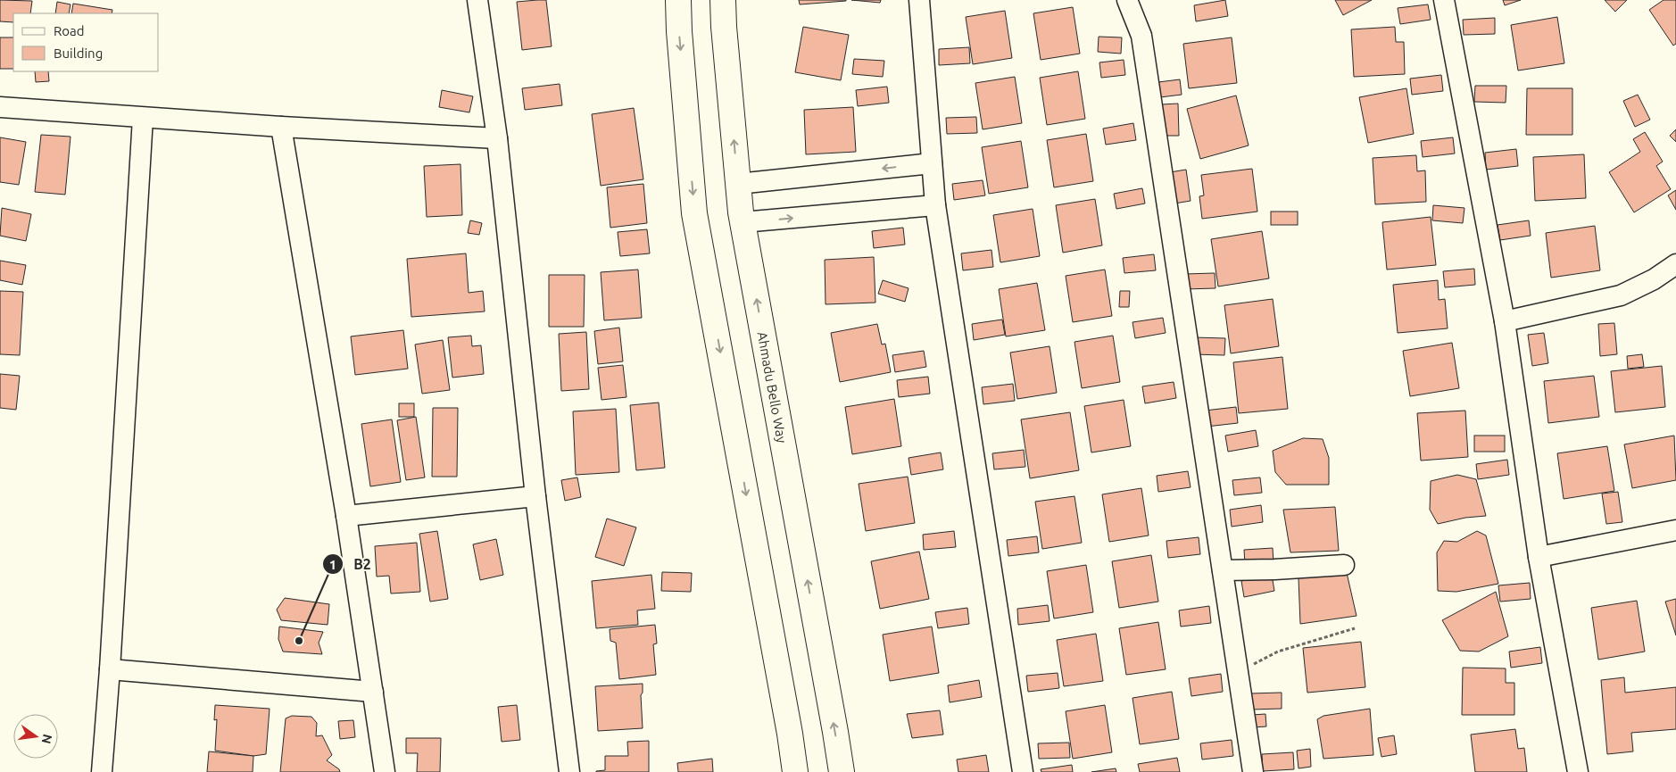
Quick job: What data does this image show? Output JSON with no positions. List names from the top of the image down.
{
  "streets": {
    "main road": ["Ahmadu Bello Way"]
  },
  "places": ["B2"],
  "legend": ["Road", "Building"],
  "north": "right"
}
